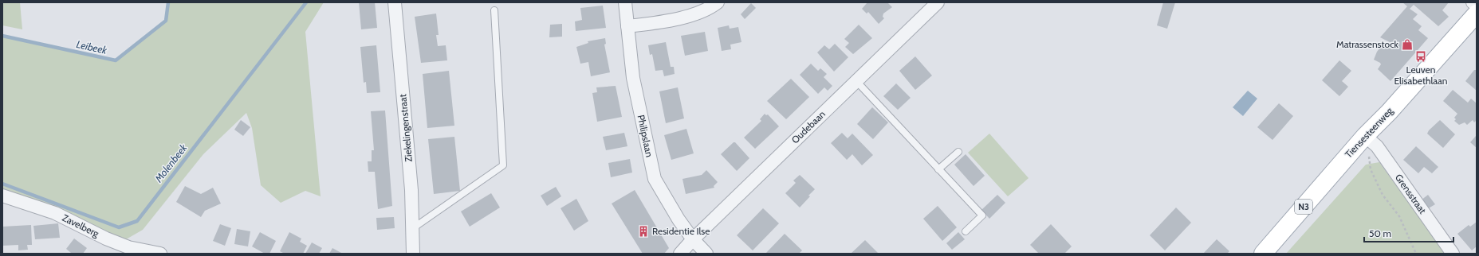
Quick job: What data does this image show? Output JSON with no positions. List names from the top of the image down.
{
  "streets": {
    "main road": ["Tiensesteenweg", "N3"],
    "street": [
      "Oudebaan",
      "Ziekelingenstraat",
      "Philipslaan",
      "Grensstraat",
      "Zavelberg"
    ]
  },
  "crossings": [
    ["Oudebaan", "Philipslaan"],
    ["Tiensesteenweg", "Grensstraat"]
  ],
  "water": ["Leibeek", "Molenbeek"],
  "places": {
    "shop": ["Matrassenstock"],
    "bus stop": ["Leuven Elisabethlaan"],
    "building": ["Residentie Ilse"]
  },
  "scale_bar": "50 m"
}
